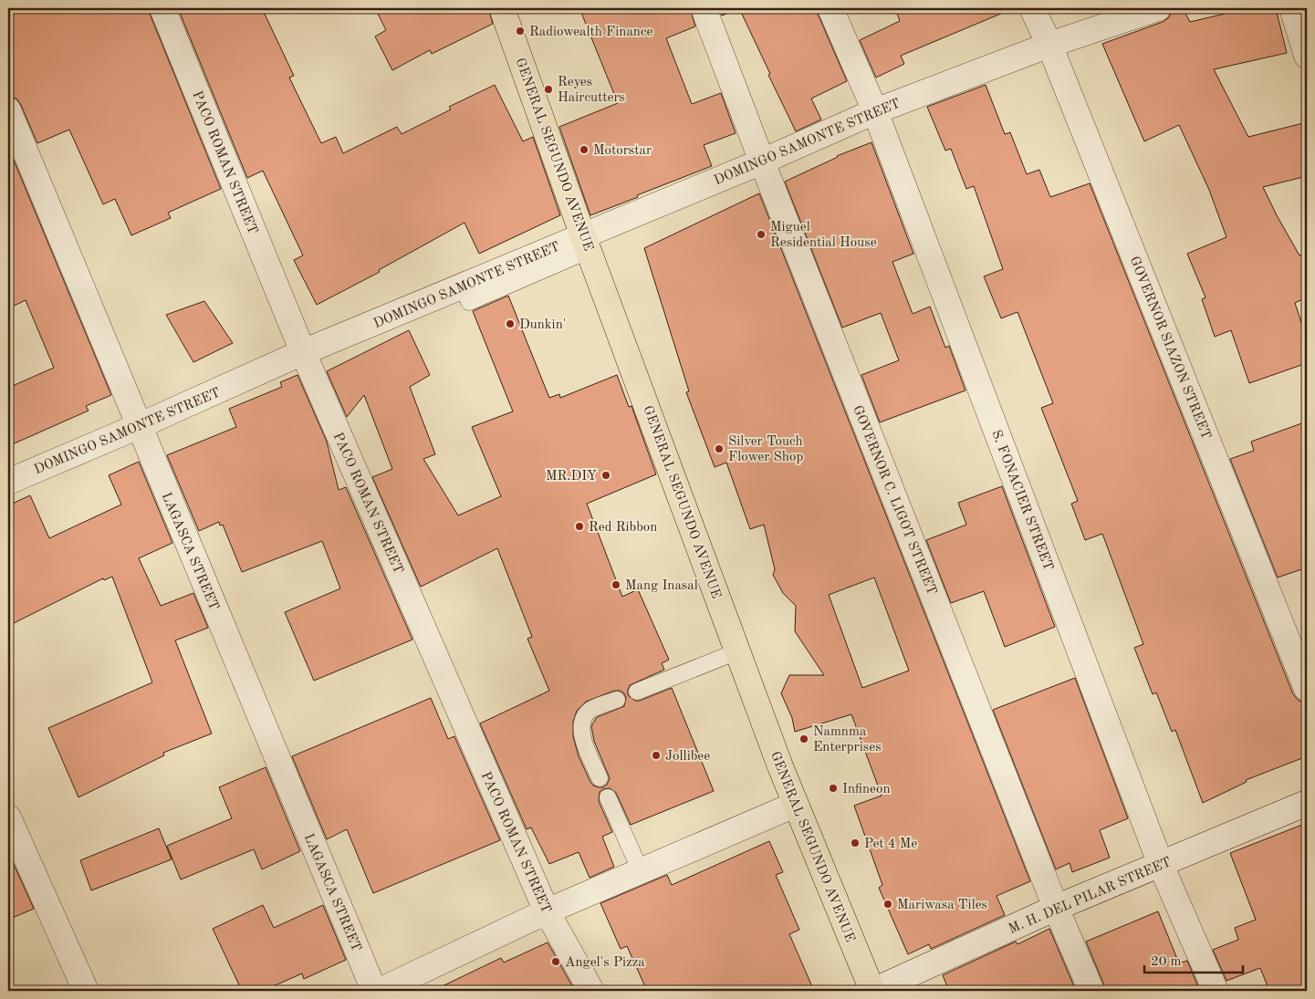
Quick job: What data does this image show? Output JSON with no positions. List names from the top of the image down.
{
  "streets": {
    "highway": ["GENERAL SEGUNDO AVENUE"],
    "street": [
      "DOMINGO SAMONTE STREET",
      "PACO ROMAN STREET",
      "GOVERNOR SIAZON STREET",
      "GOVERNOR C. LIGOT STREET",
      "S. FONACIER STREET",
      "LAGASCA STREET",
      "M. H. DEL PILAR STREET"
    ]
  },
  "crossings": [
    ["DOMINGO SAMONTE STREET", "GENERAL SEGUNDO AVENUE"],
    ["DOMINGO SAMONTE STREET", "PACO ROMAN STREET"],
    ["DOMINGO SAMONTE STREET", "GOVERNOR SIAZON STREET"],
    ["DOMINGO SAMONTE STREET", "GOVERNOR C. LIGOT STREET"],
    ["DOMINGO SAMONTE STREET", "S. FONACIER STREET"],
    ["DOMINGO SAMONTE STREET", "LAGASCA STREET"],
    ["GENERAL SEGUNDO AVENUE", "M. H. DEL PILAR STREET"],
    ["GOVERNOR C. LIGOT STREET", "M. H. DEL PILAR STREET"],
    ["S. FONACIER STREET", "M. H. DEL PILAR STREET"]
  ],
  "places": [
    "Radiowealth Finance",
    "Reyes Haircutters",
    "Motorstar",
    "Miguel Residential House",
    "Dunkin'",
    "Silver Touch Flower Shop",
    "MR.DIY",
    "Red Ribbon",
    "Mang Inasal",
    "Namnma Enterprises",
    "Jollibee",
    "Infineon",
    "Pet 4 Me",
    "Mariwasa Tiles",
    "Angel's Pizza"
  ],
  "scale_bar": "20 m"
}
